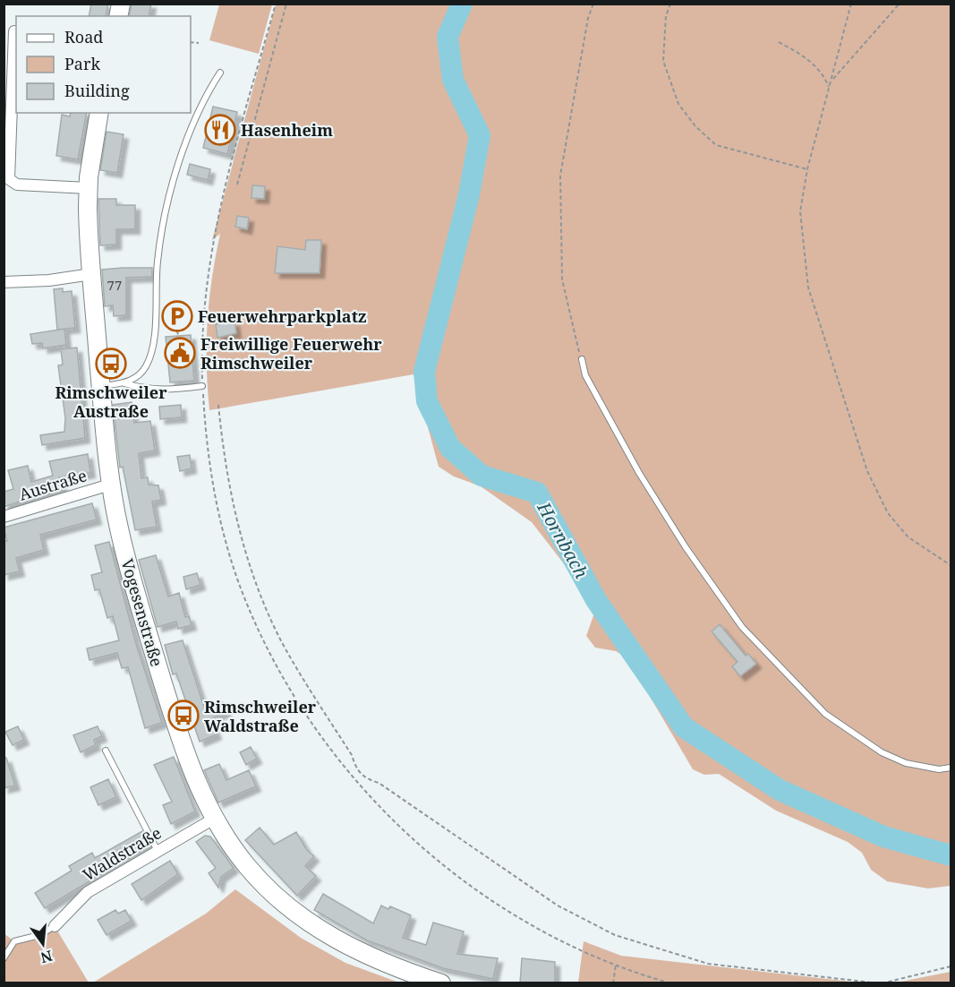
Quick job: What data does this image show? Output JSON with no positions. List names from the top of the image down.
{
  "streets": {
    "main road": ["Vogesenstraße"],
    "street": ["Austraße", "Waldstraße"]
  },
  "crossings": [
    ["Austraße", "Vogesenstraße"],
    ["Vogesenstraße", "Waldstraße"]
  ],
  "water": ["Hornbach"],
  "places": {
    "restaurant": ["Hasenheim"],
    "parking": ["Feuerwehrparkplatz"],
    "public building": ["Freiwillige Feuerwehr Rimschweiler"],
    "bus stop": ["Rimschweiler Austraße", "Rimschweiler Waldstraße"]
  },
  "house_numbers": ["77"],
  "legend": ["Road", "Park", "Building"],
  "north": "bottom"
}
